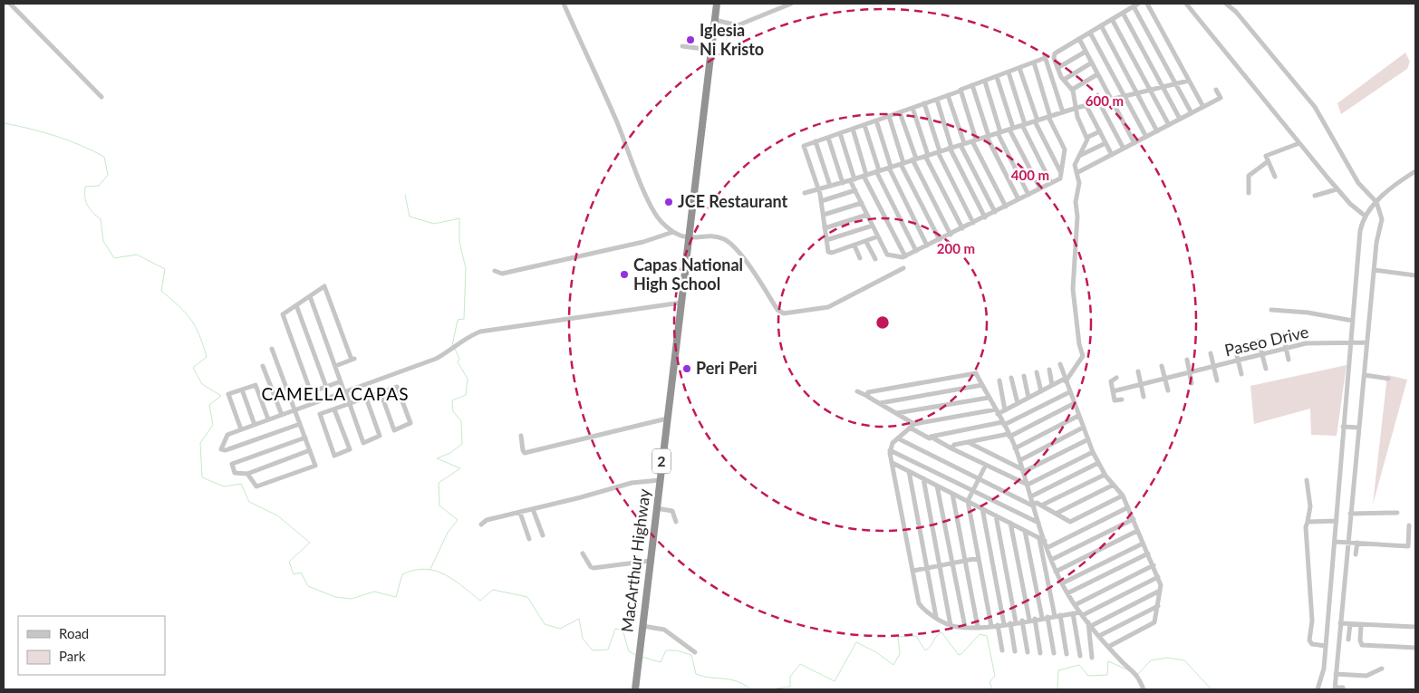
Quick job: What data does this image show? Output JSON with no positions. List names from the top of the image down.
{
  "streets": {
    "highway": ["2", "MacArthur Highway"],
    "street": ["Paseo Drive"]
  },
  "districts": ["CAMELLA CAPAS"],
  "places": [
    "Iglesia Ni Kristo",
    "JCE Restaurant",
    "Capas National High School",
    "Peri Peri"
  ],
  "legend": ["Road", "Park"],
  "rings": ["600 m", "400 m", "200 m"]
}
